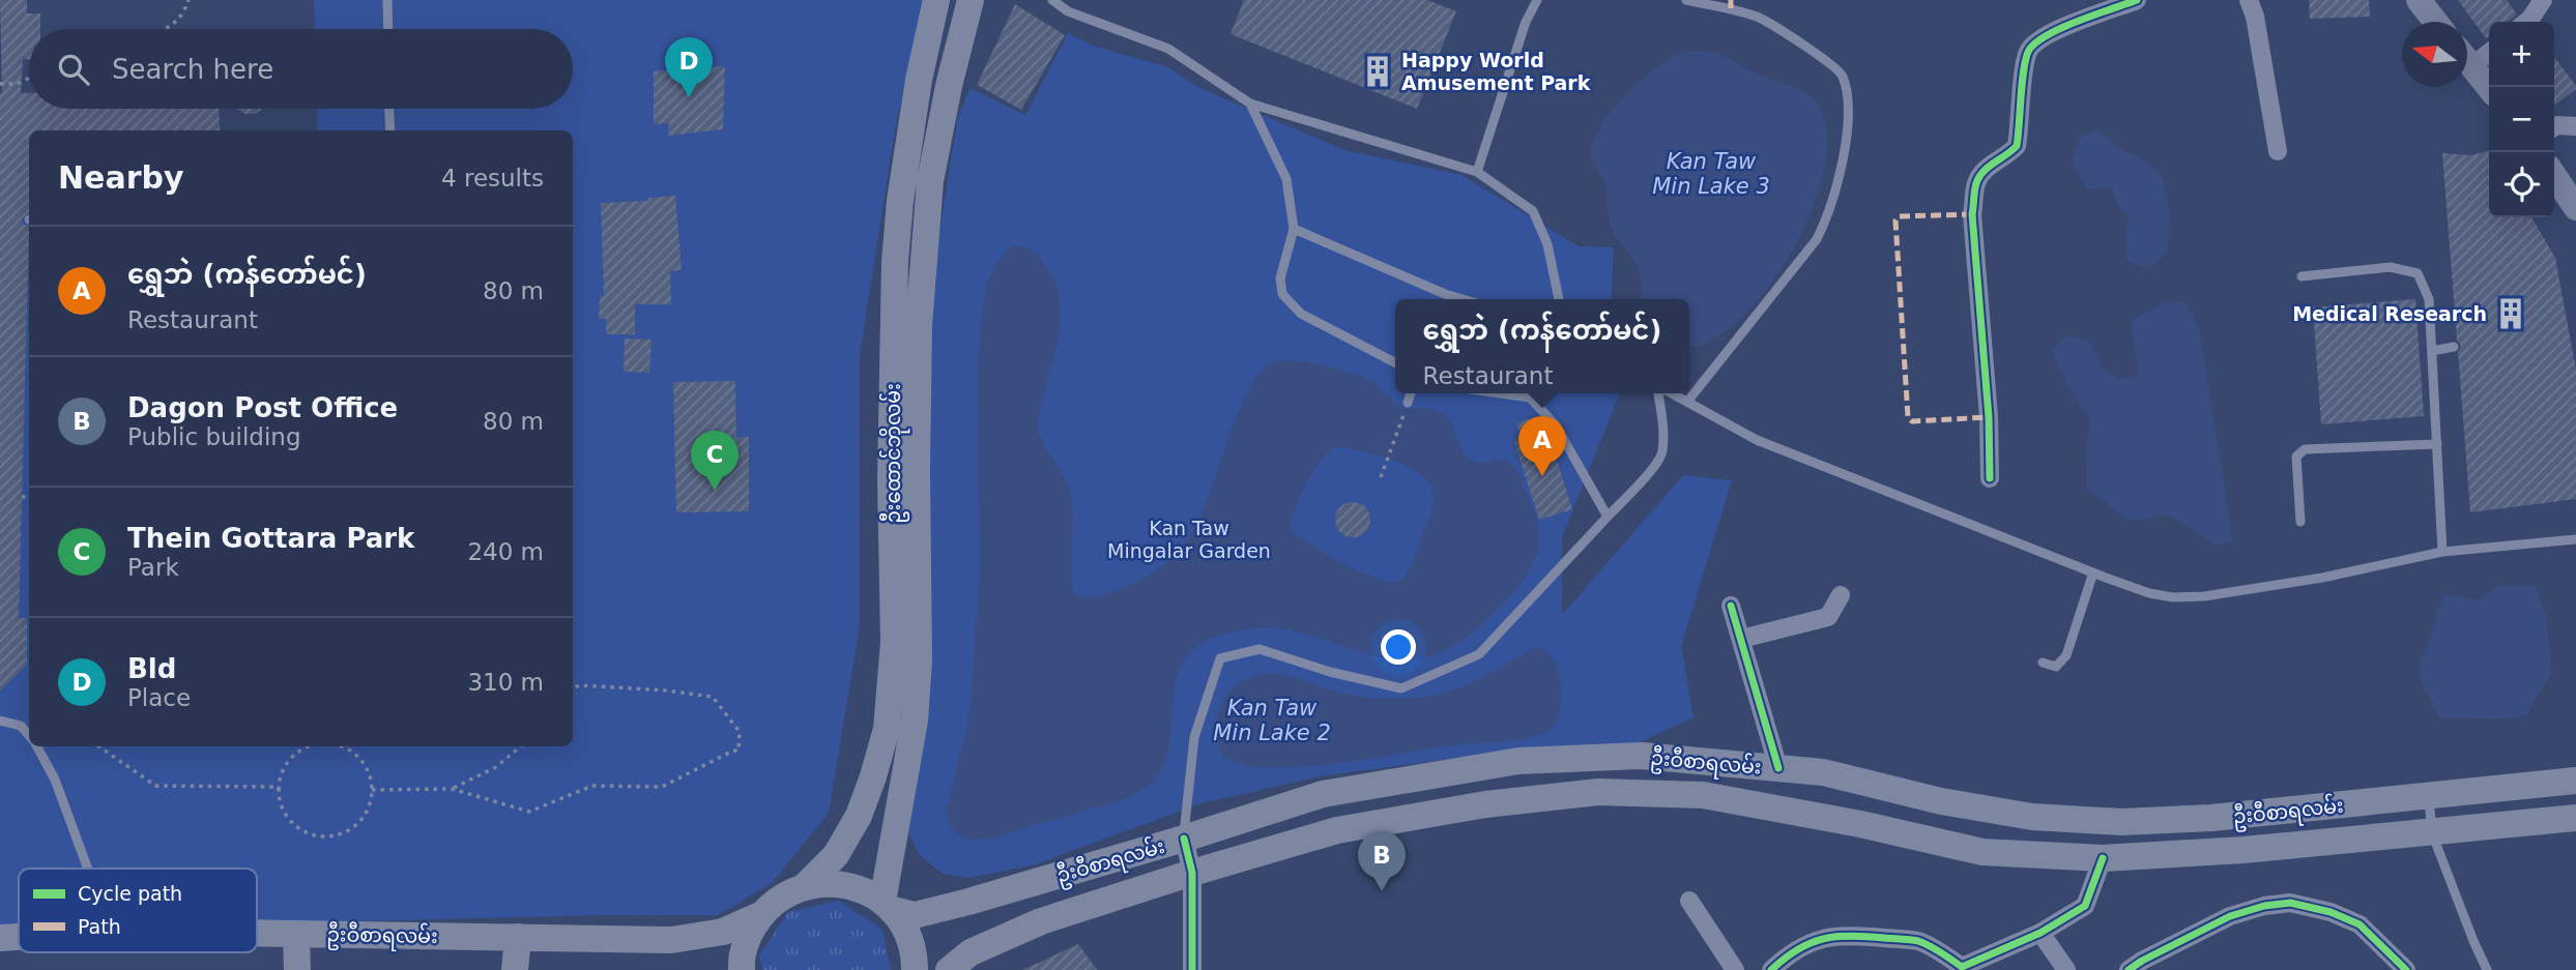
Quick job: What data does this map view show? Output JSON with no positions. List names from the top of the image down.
{
  "streets": {
    "main road": ["ဦးထောင်ဘိုလမ်း", "ဦးဝီစာရလမ်း"]
  },
  "crossings": [
    ["ဦးထောင်ဘိုလမ်း", "ဦးဝီစာရလမ်း"]
  ],
  "water": ["Kan Taw Min Lake 3", "Kan Taw Min Lake 2"],
  "parks": ["Kan Taw Mingalar Garden"],
  "places": {
    "building": ["Happy World Amusement Park", "Medical Research"]
  },
  "legend": ["Cycle path", "Path"],
  "north": "left",
  "page": {
    "map_buttons": ["+", "−"],
    "search": "Search here",
    "pins": [
      "D",
      "A",
      "C",
      "B"
    ],
    "heading": ["Nearby", "4 results"],
    "list": [
      {
        "mark": "A",
        "name": "ရွှေဘဲ (ကန်တော်မင်)",
        "note": "Restaurant",
        "value": "80 m"
      },
      {
        "mark": "B",
        "name": "Dagon Post Office",
        "note": "Public building",
        "value": "80 m"
      },
      {
        "mark": "C",
        "name": "Thein Gottara Park",
        "note": "Park",
        "value": "240 m"
      },
      {
        "mark": "D",
        "name": "Bld",
        "note": "Place",
        "value": "310 m"
      }
    ],
    "popup": ["ရွှေဘဲ (ကန်တော်မင်)", "Restaurant"]
  }
}
